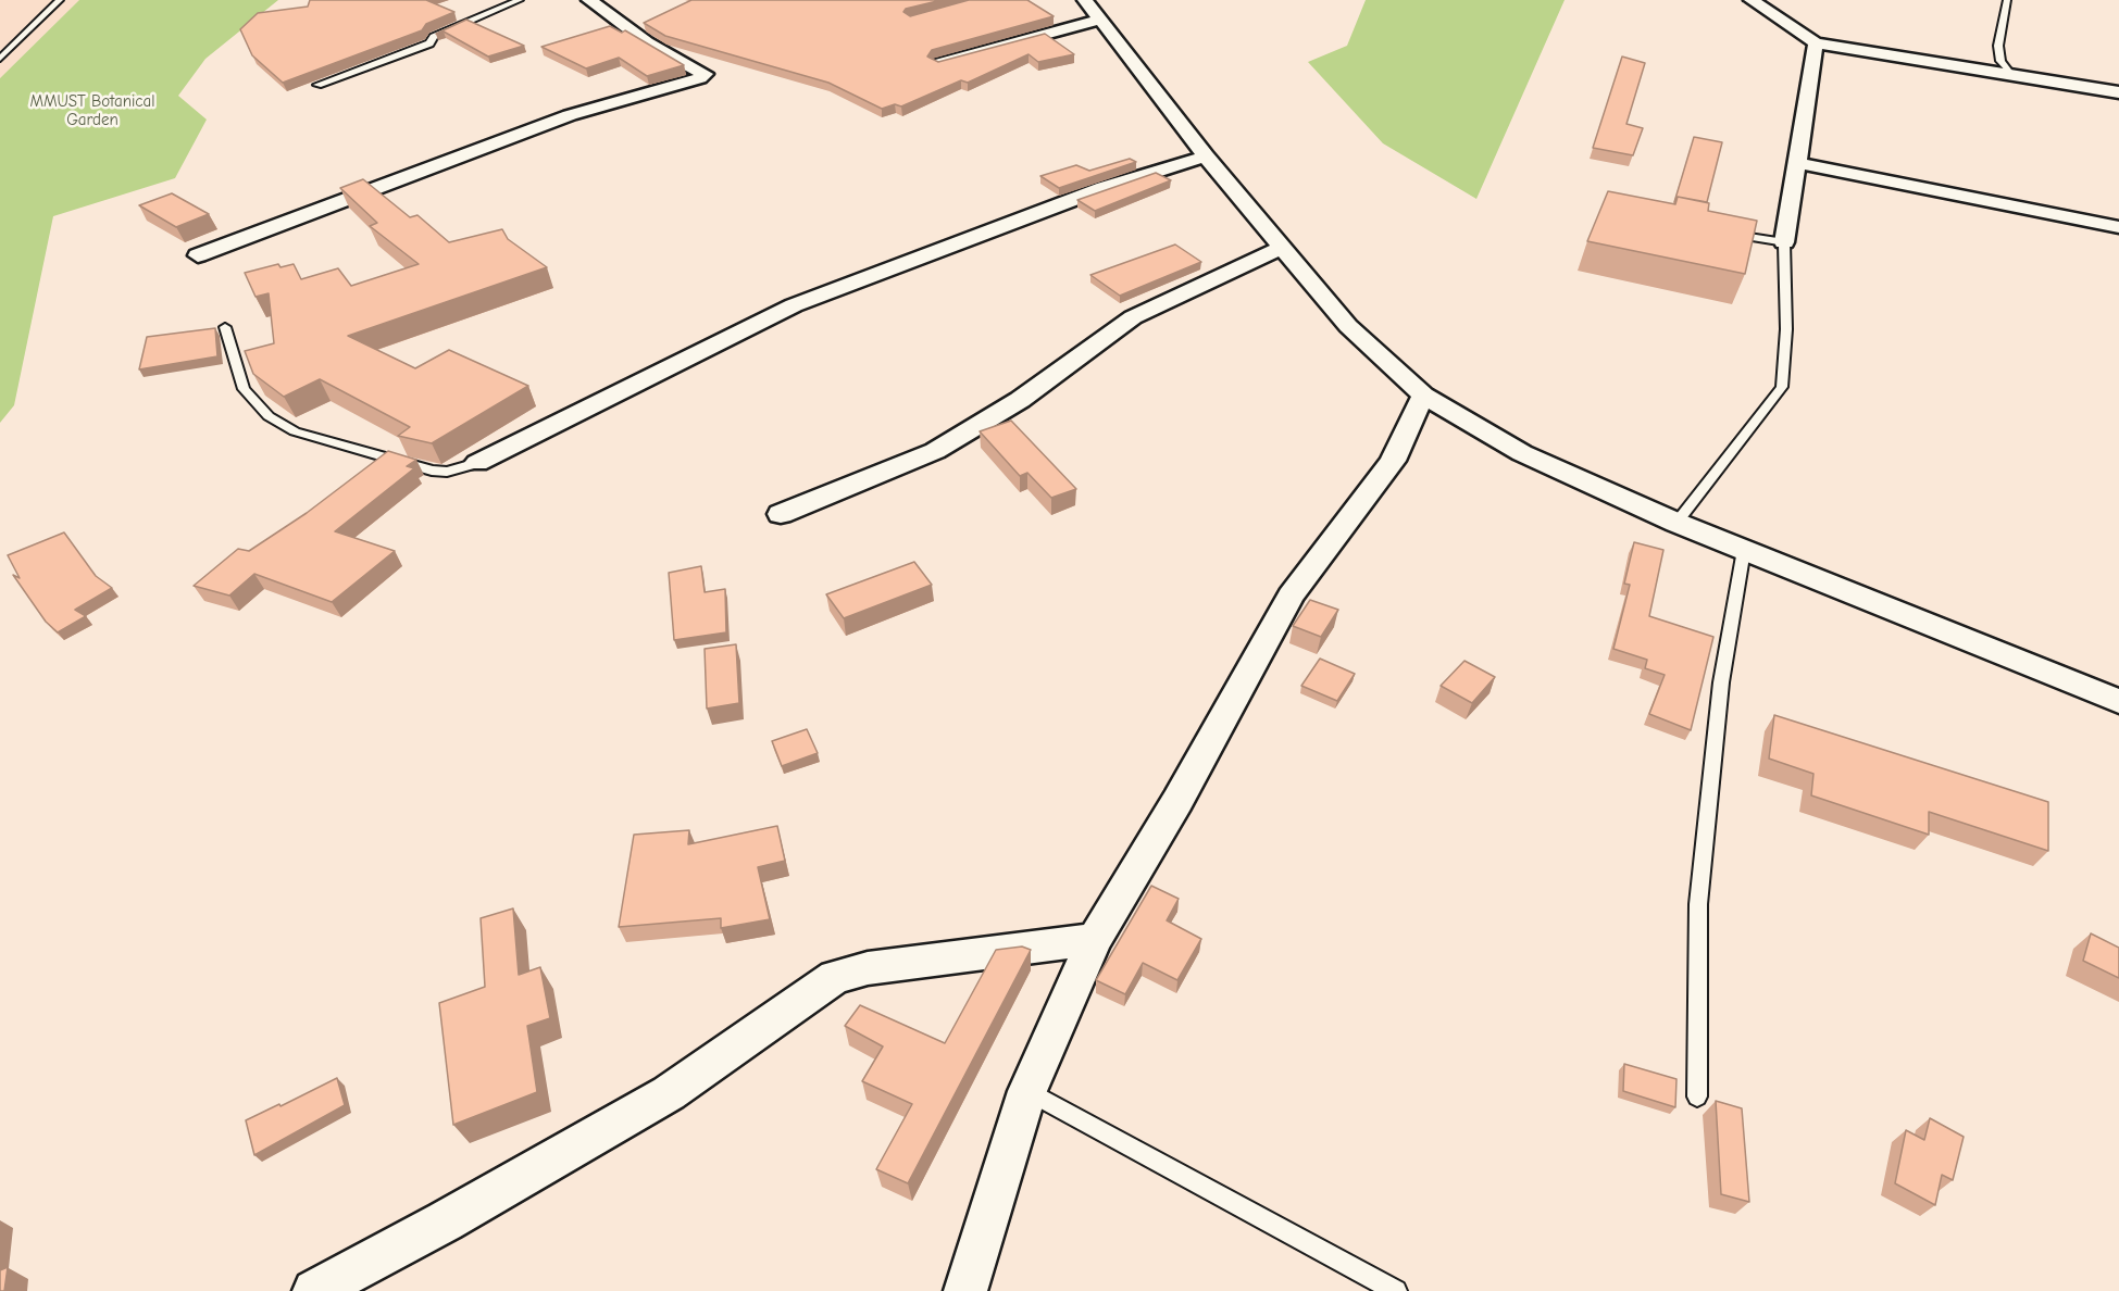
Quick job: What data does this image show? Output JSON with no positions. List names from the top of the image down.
{
  "parks": ["MMUST Botanical Garden"]
}
